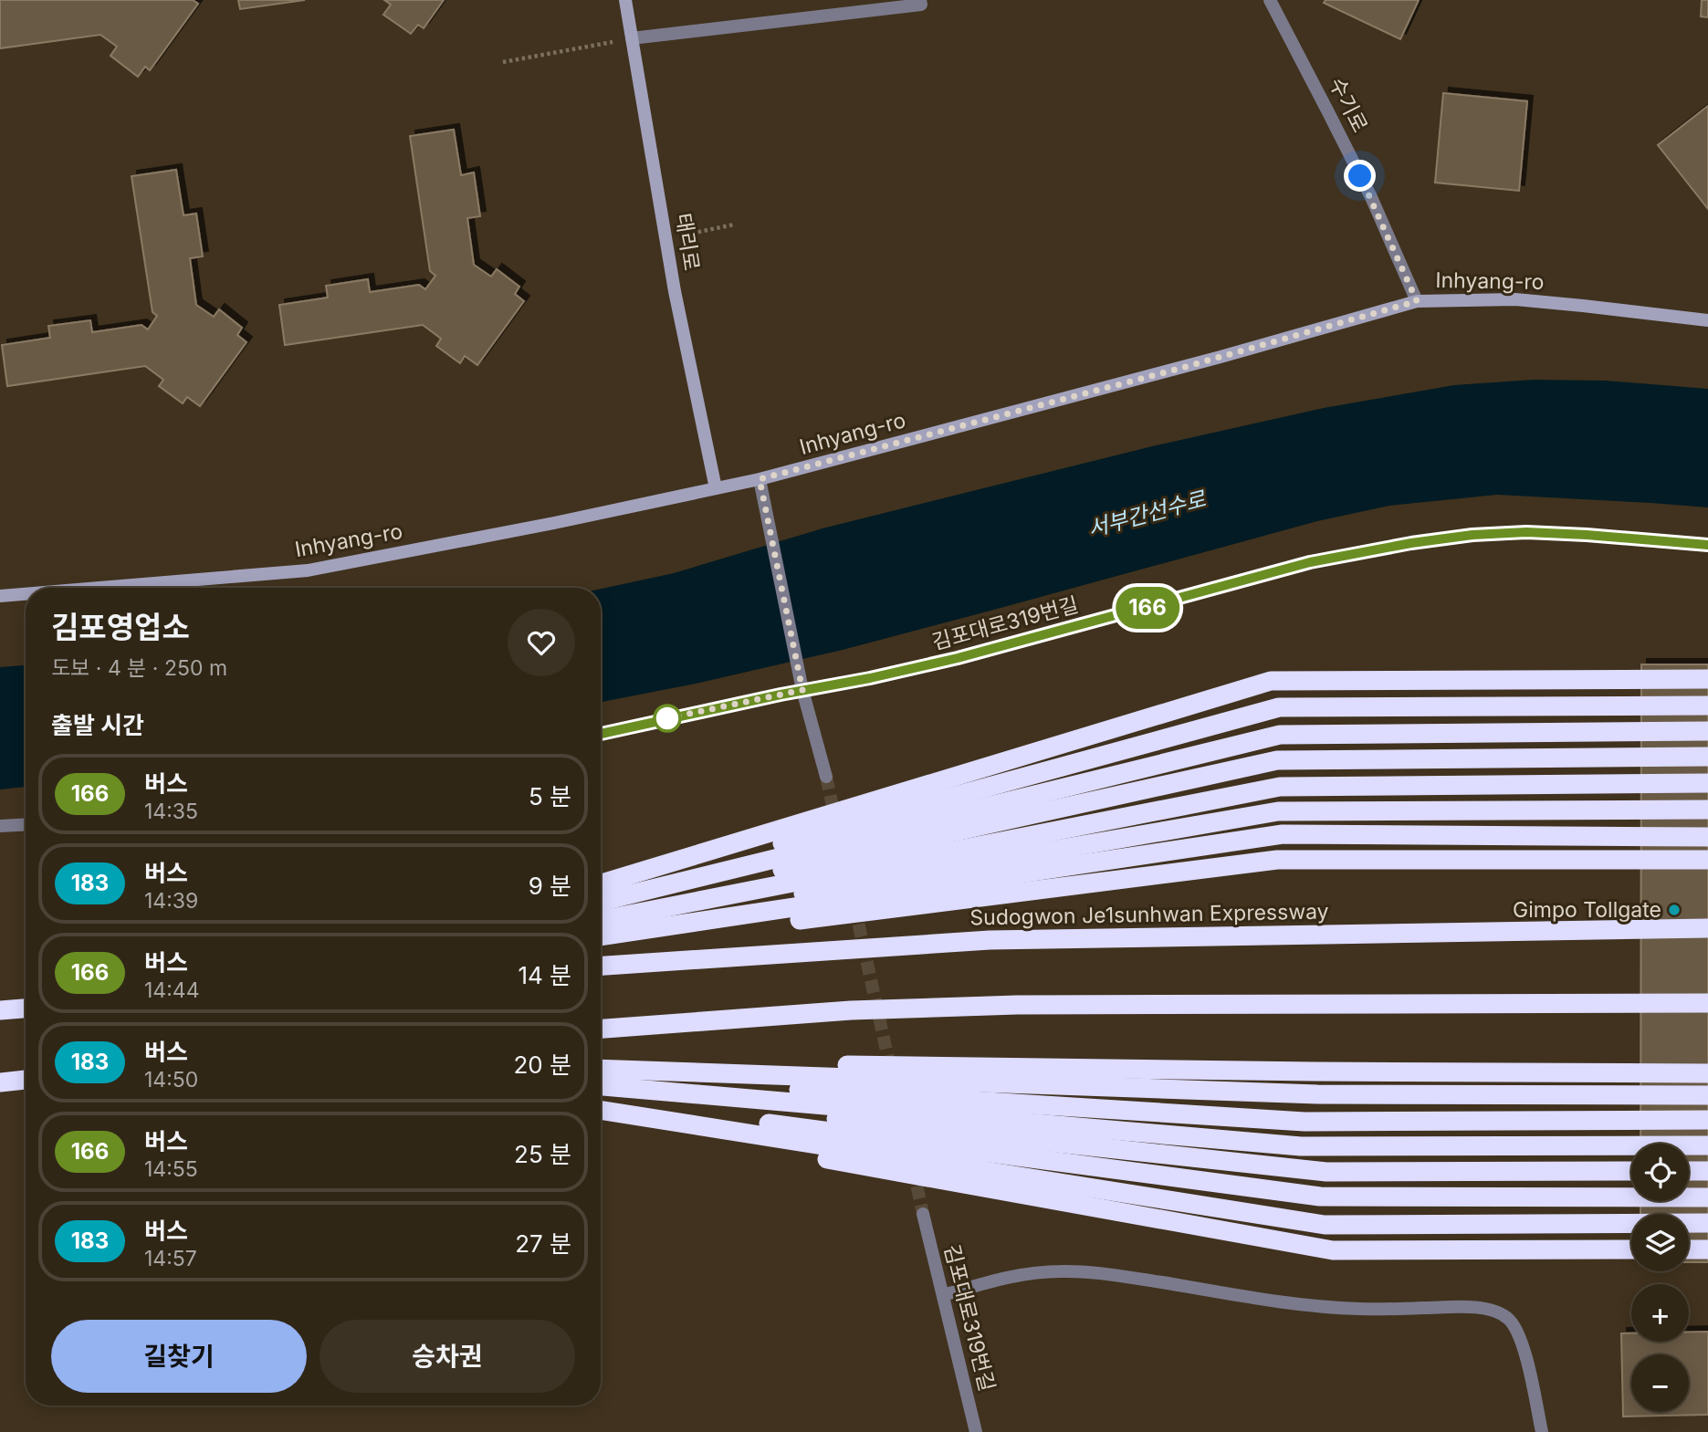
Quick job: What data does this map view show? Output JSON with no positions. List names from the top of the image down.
{
  "streets": {
    "highway": ["Sudogwon Je1sunhwan Expressway"],
    "street": [
      "수기로",
      "태리로",
      "Inhyang-ro",
      "김포대로319번길"
    ]
  },
  "crossings": [
    ["수기로", "Inhyang-ro"],
    ["태리로", "Inhyang-ro"]
  ],
  "water": ["서부간선수로"],
  "places": ["Gimpo Tollgate"],
  "lines": ["bus line 166"],
  "page": {
    "on_map": "166",
    "heading": [
      ["김포영업소", "도보 · 4 분 · 250 m"],
      "출발 시간"
    ],
    "list": [
      {
        "mark": "166",
        "name": "버스",
        "note": "14:35",
        "value": "5 분"
      },
      {
        "mark": "183",
        "name": "버스",
        "note": "14:39",
        "value": "9 분"
      },
      {
        "mark": "166",
        "name": "버스",
        "note": "14:44",
        "value": "14 분"
      },
      {
        "mark": "183",
        "name": "버스",
        "note": "14:50",
        "value": "20 분"
      },
      {
        "mark": "166",
        "name": "버스",
        "note": "14:55",
        "value": "25 분"
      },
      {
        "mark": "183",
        "name": "버스",
        "note": "14:57",
        "value": "27 분"
      }
    ],
    "map_buttons": ["+", "−"],
    "buttons": ["길찾기", "승차권"]
  }
}
